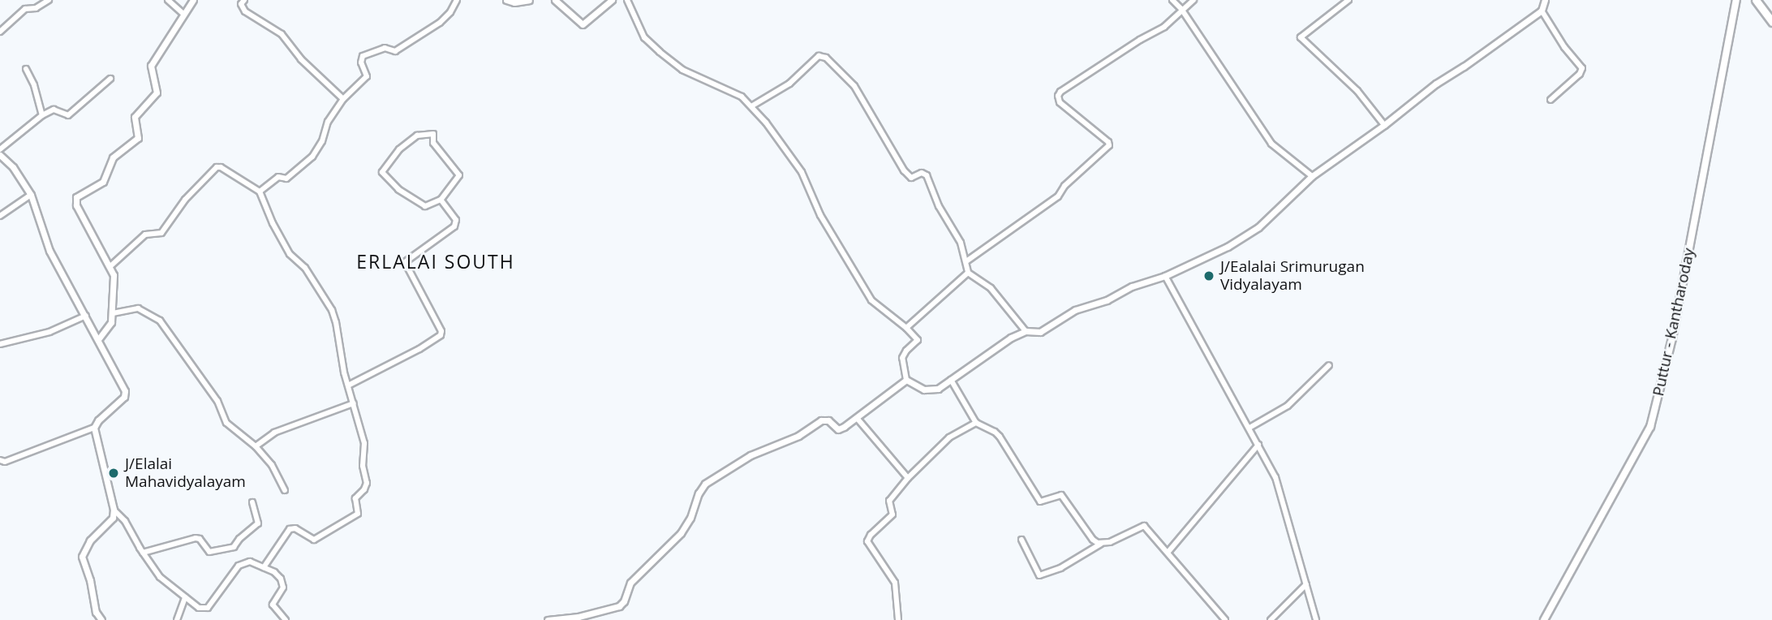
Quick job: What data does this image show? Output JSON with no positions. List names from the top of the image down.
{
  "streets": {
    "main road": ["Puttur - Kantharoday"]
  },
  "districts": ["ERLALAI SOUTH"],
  "places": ["J/Ealalai Srimurugan Vidyalayam", "J/Elalai Mahavidyalayam"]
}
